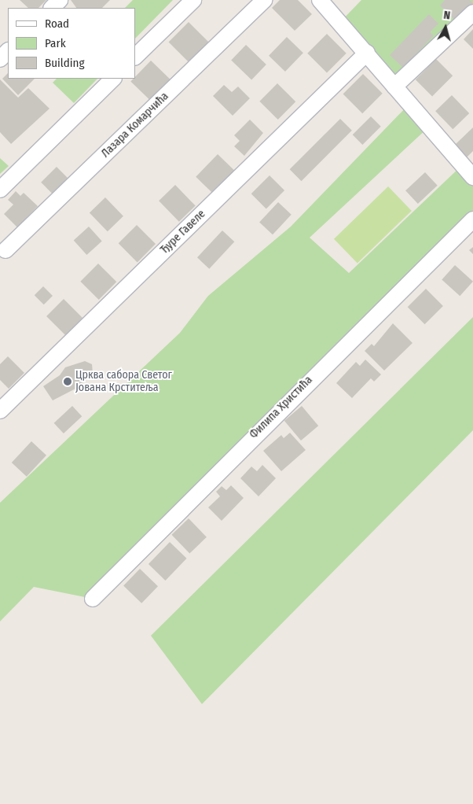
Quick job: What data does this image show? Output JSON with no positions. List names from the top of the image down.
{
  "streets": {
    "street": ["Лазара Комарчића", "Ђуре Гавеле", "Филипа Христића"]
  },
  "places": ["Црква сабора Светог Јована Крститеља"],
  "legend": ["Road", "Park", "Building"],
  "north": "top"
}
